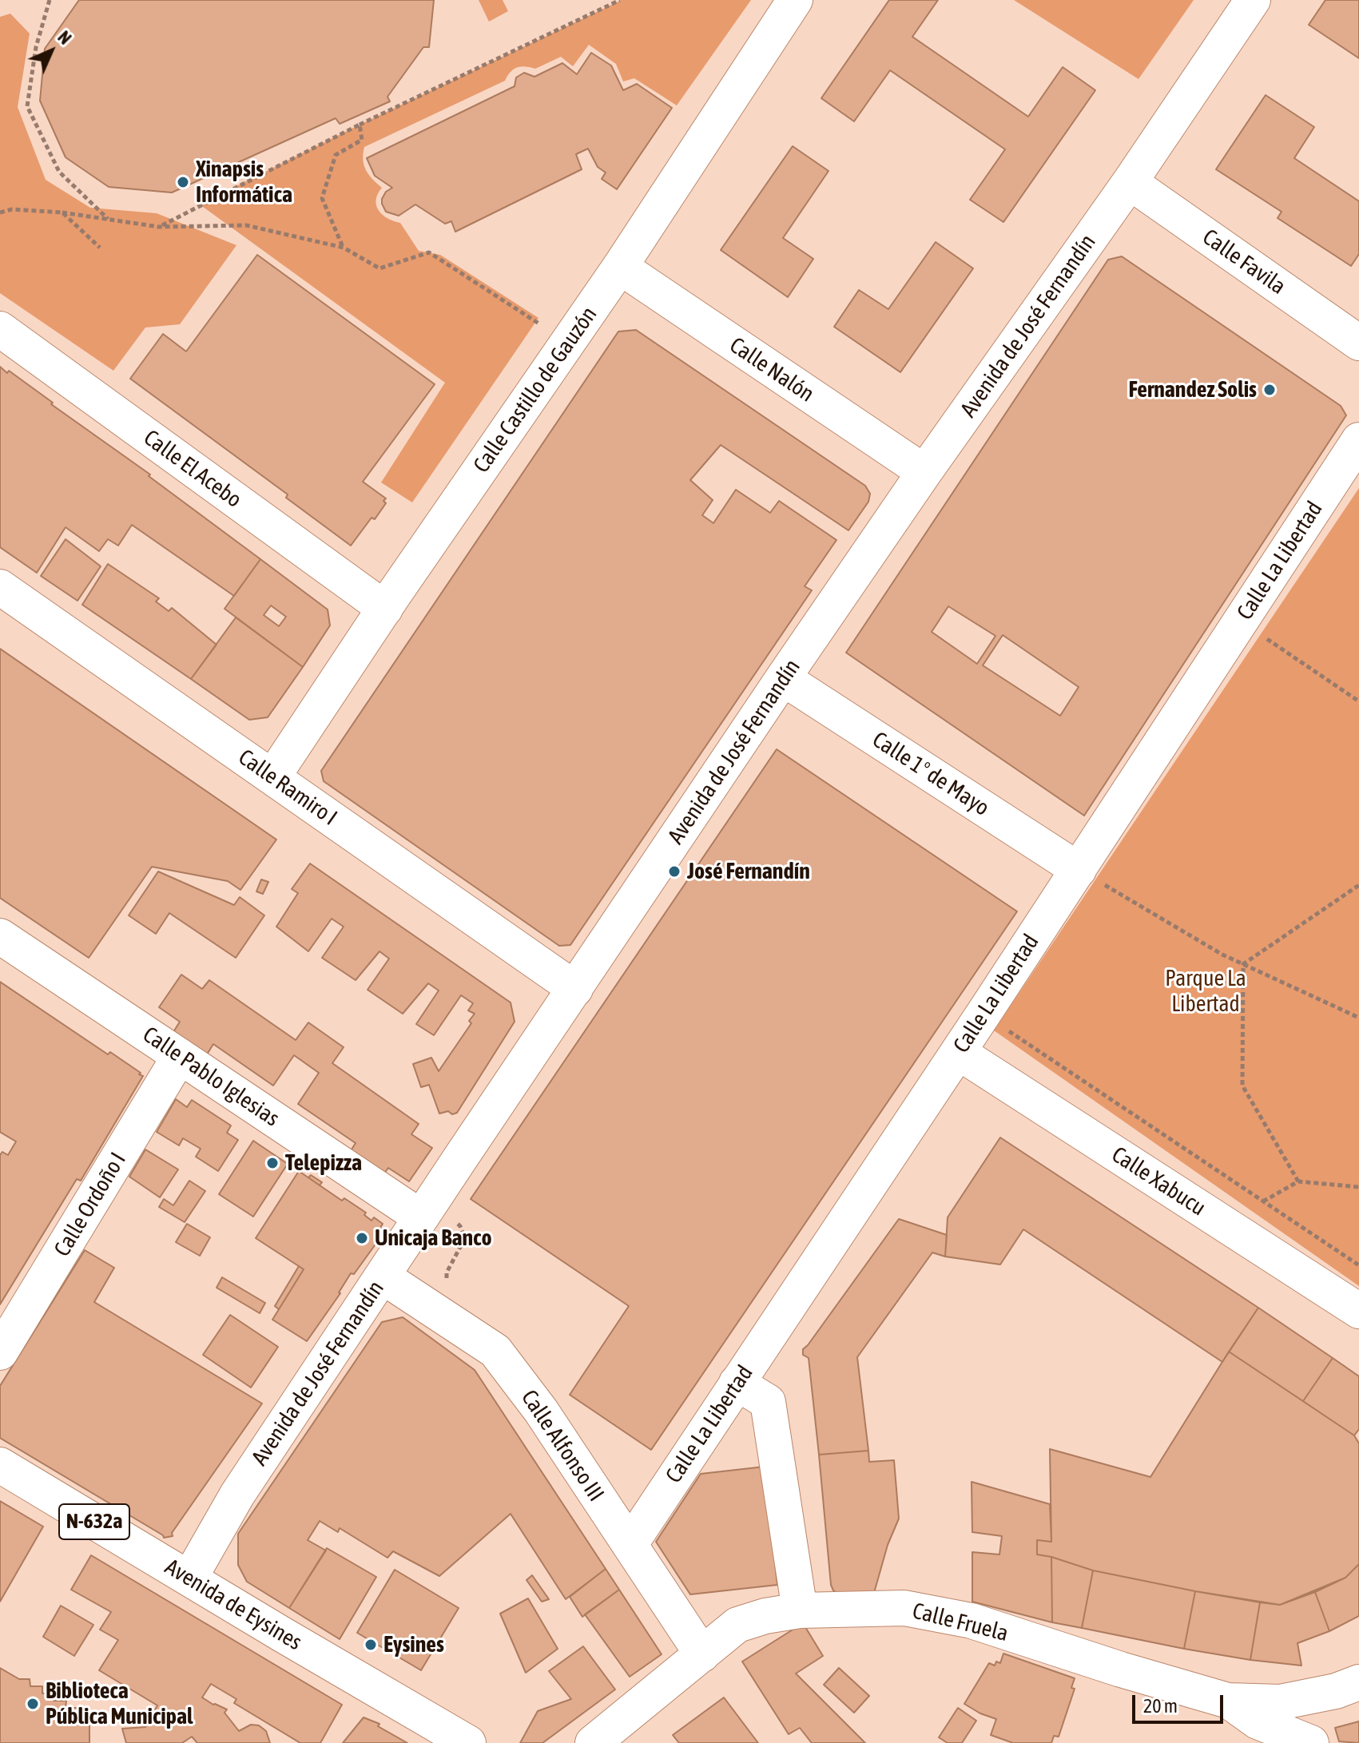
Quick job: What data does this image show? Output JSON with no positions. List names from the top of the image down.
{
  "streets": {
    "street": [
      "Calle Favila",
      "Avenida de José Fernandín",
      "Calle Nalón",
      "Calle Castillo de Gauzón",
      "Calle El Acebo",
      "Calle La Libertad",
      "Calle 1º de Mayo",
      "Calle Ramiro I",
      "Calle Pablo Iglesias",
      "Calle Xabucu",
      "Calle Ordoño I",
      "Calle Alfonso III",
      "N-632a",
      "Avenida de Eysines",
      "Calle Fruela"
    ]
  },
  "crossings": [
    ["Calle Favila", "Avenida de José Fernandín"],
    ["Avenida de José Fernandín", "Calle Nalón"],
    ["Avenida de José Fernandín", "Calle 1º de Mayo"],
    ["Avenida de José Fernandín", "Calle Ramiro I"],
    ["Avenida de José Fernandín", "Calle Pablo Iglesias"],
    ["Avenida de José Fernandín", "Calle Alfonso III"],
    ["Avenida de José Fernandín", "Avenida de Eysines"],
    ["Calle Nalón", "Calle Castillo de Gauzón"],
    ["Calle Castillo de Gauzón", "Calle El Acebo"],
    ["Calle Castillo de Gauzón", "Calle Ramiro I"],
    ["Calle La Libertad", "Calle 1º de Mayo"],
    ["Calle La Libertad", "Calle Xabucu"],
    ["Calle La Libertad", "Calle Alfonso III"],
    ["Calle Pablo Iglesias", "Calle Ordoño I"],
    ["Calle Alfonso III", "Calle Fruela"]
  ],
  "parks": ["Parque La Libertad"],
  "places": [
    "Xinapsis Informática",
    "Fernandez Solis",
    "José Fernandín",
    "Telepizza",
    "Unicaja Banco",
    "Eysines",
    "Biblioteca Pública Municipal"
  ],
  "scale_bar": "20 m",
  "north": "top right"
}
